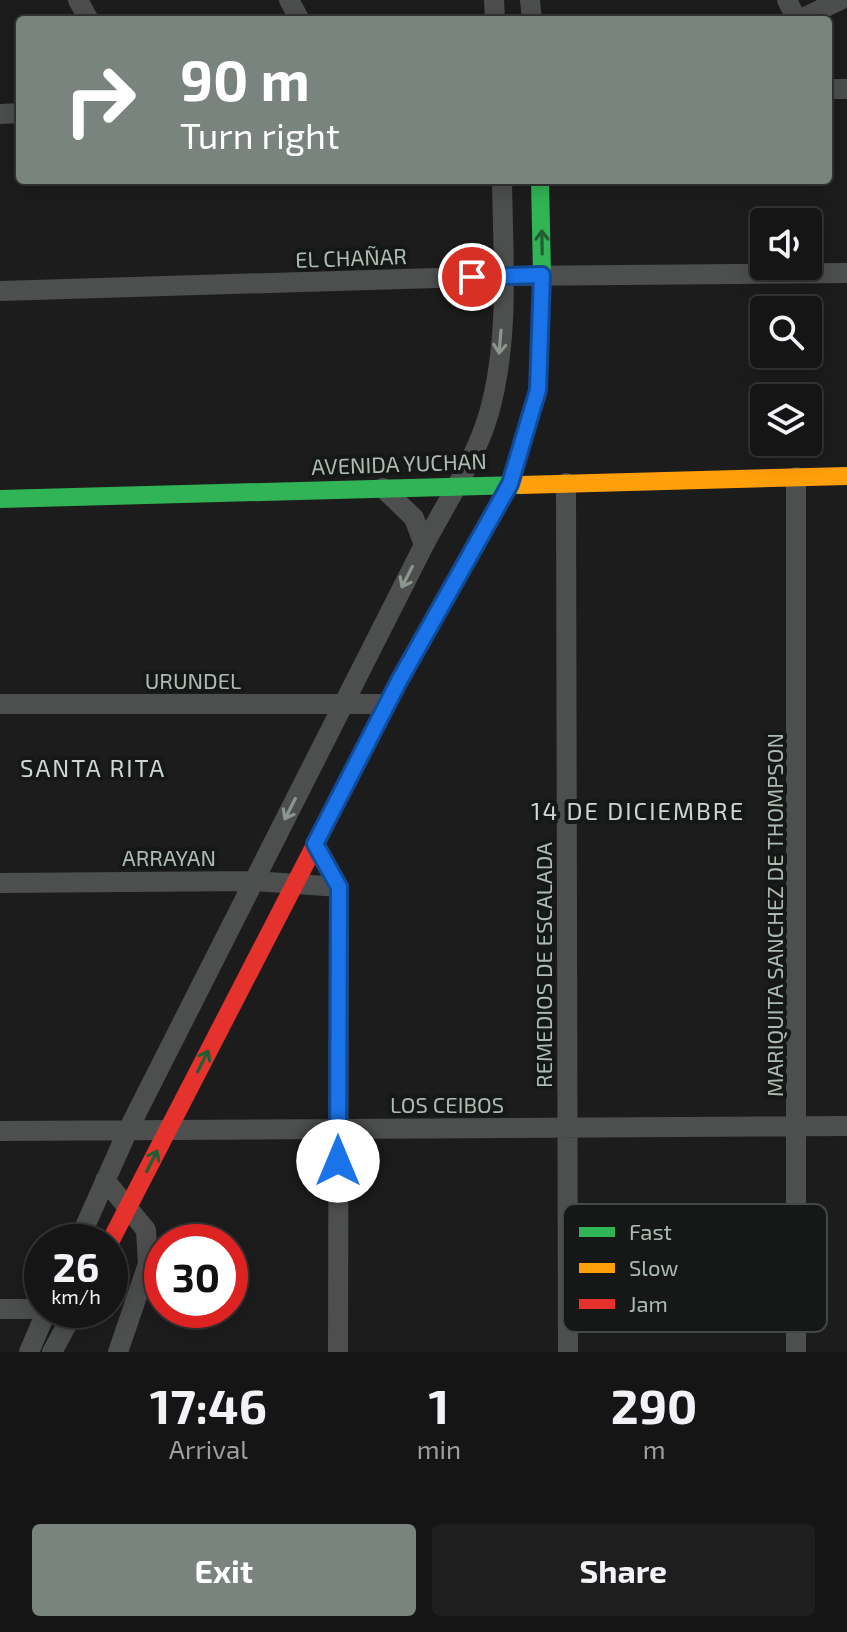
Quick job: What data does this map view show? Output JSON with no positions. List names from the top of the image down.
{
  "streets": {
    "street": [
      "EL CHAÑAR",
      "AVENIDA YUCHAN",
      "URUNDEL",
      "ARRAYAN",
      "MARIQUITA SANCHEZ DE THOMPSON",
      "REMEDIOS DE ESCALADA",
      "LOS CEIBOS"
    ]
  },
  "crossings": [
    ["AVENIDA YUCHAN", "MARIQUITA SANCHEZ DE THOMPSON"],
    ["AVENIDA YUCHAN", "REMEDIOS DE ESCALADA"],
    ["MARIQUITA SANCHEZ DE THOMPSON", "LOS CEIBOS"],
    ["REMEDIOS DE ESCALADA", "LOS CEIBOS"]
  ],
  "districts": ["SANTA RITA", "14 DE DICIEMBRE"],
  "legend": ["Fast", "Slow", "Jam"],
  "page": {
    "turn": ["90 m", "Turn right"],
    "speed": "26 km/h",
    "limit": "30",
    "eta": [
      "17:46",
      "Arrival",
      "1",
      "min",
      "290",
      "m"
    ],
    "buttons": ["Exit", "Share"]
  }
}
